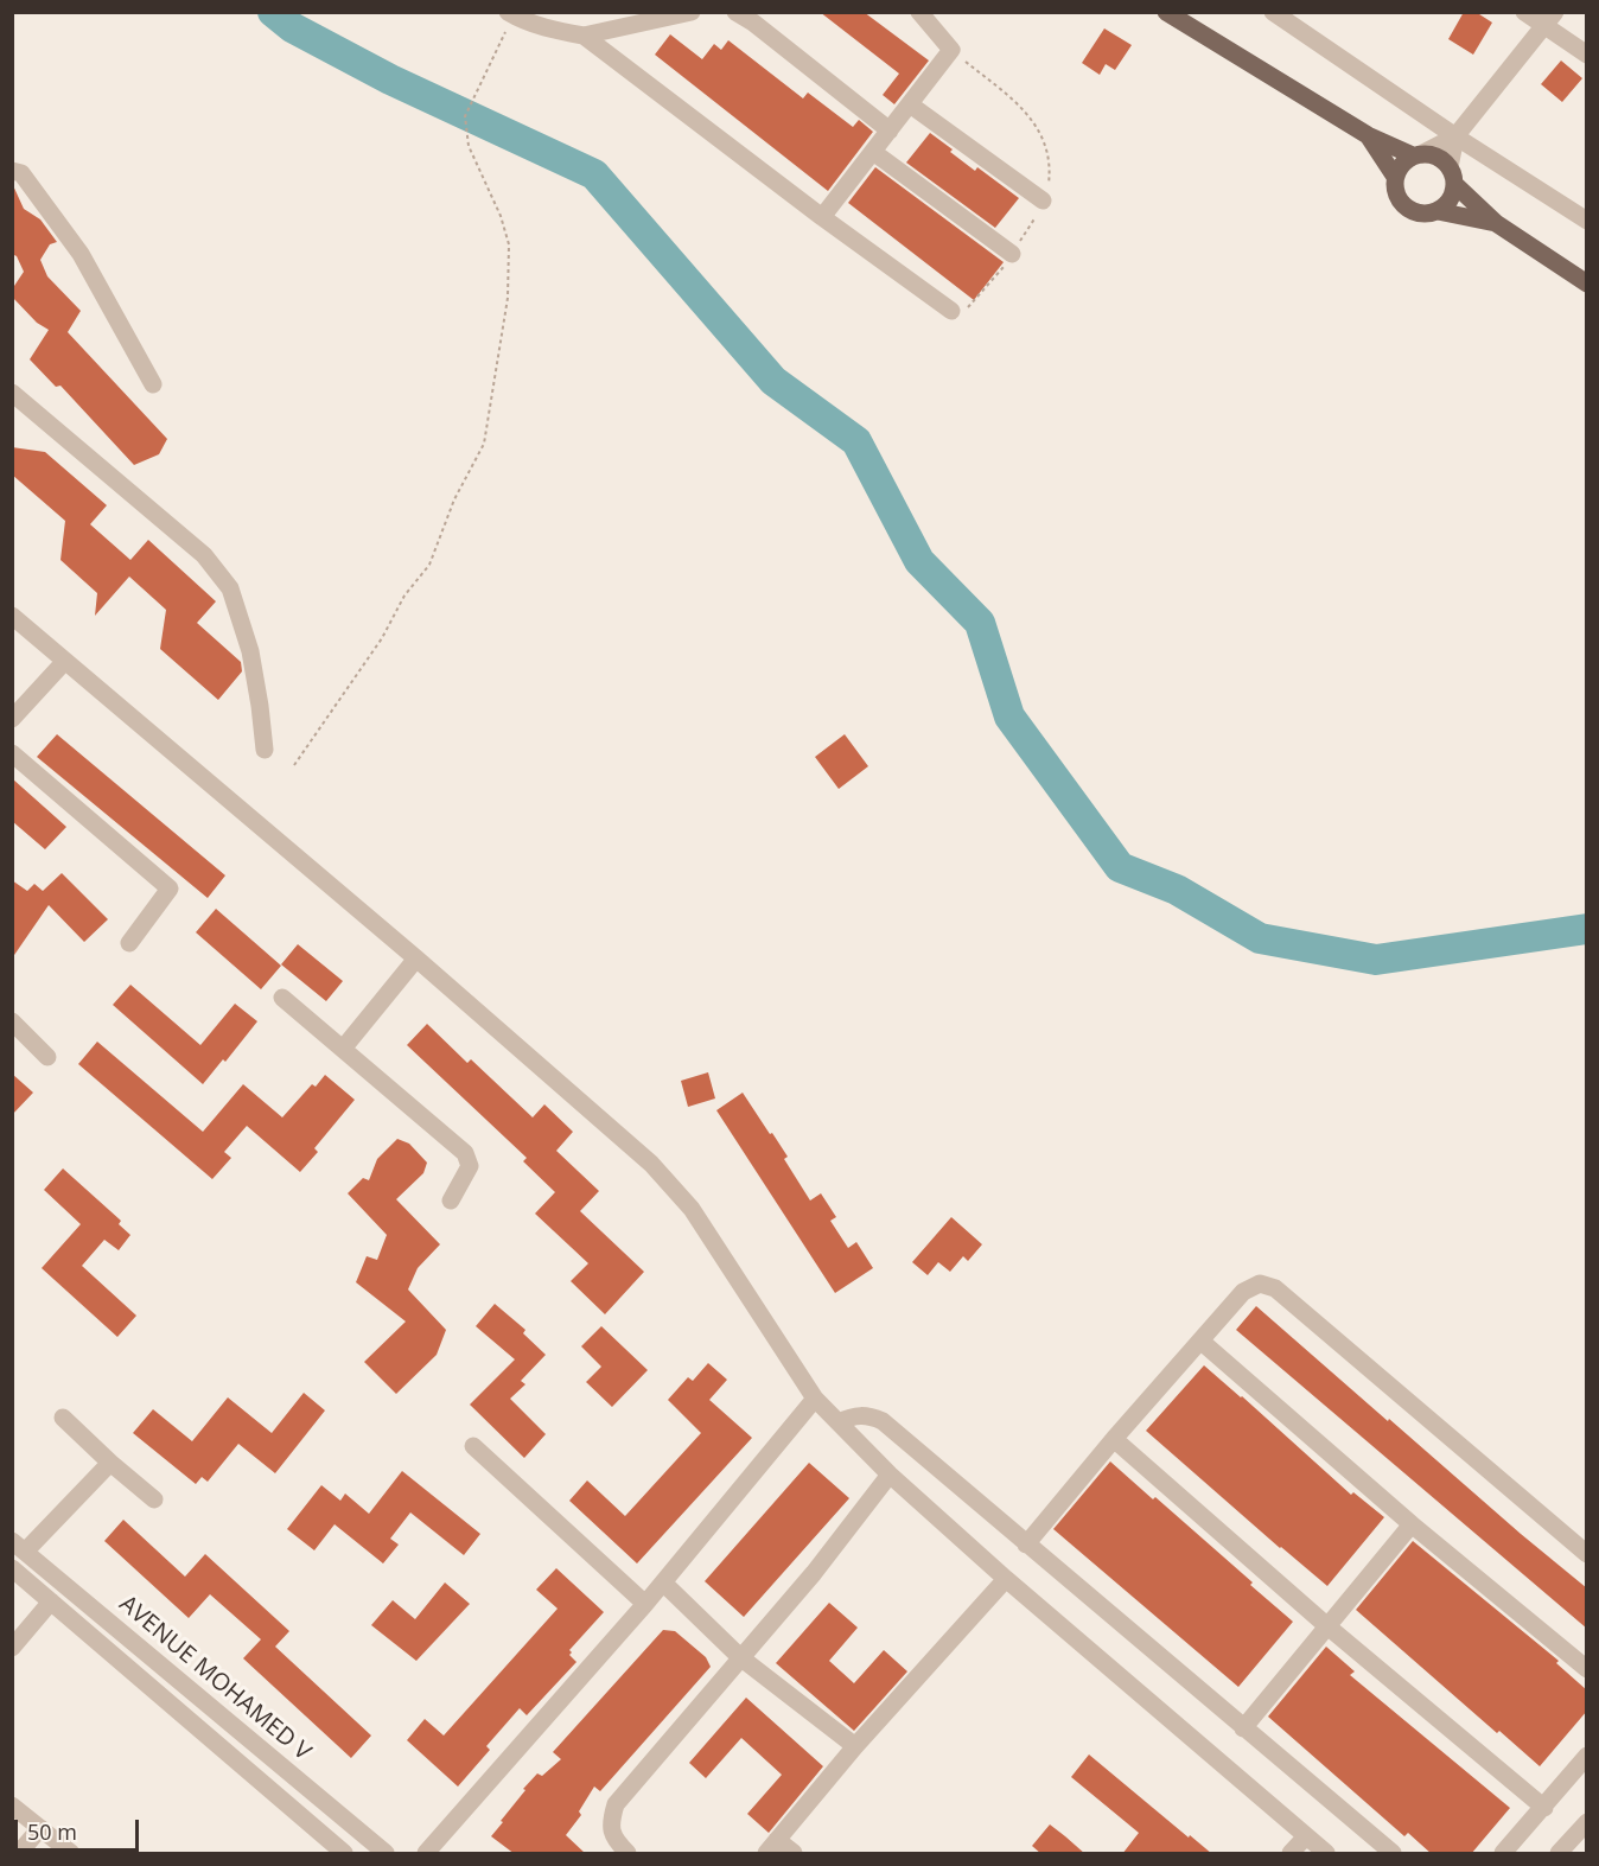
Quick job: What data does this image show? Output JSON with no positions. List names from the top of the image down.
{
  "streets": {
    "street": ["AVENUE MOHAMED V"]
  },
  "scale_bar": "50 m"
}
